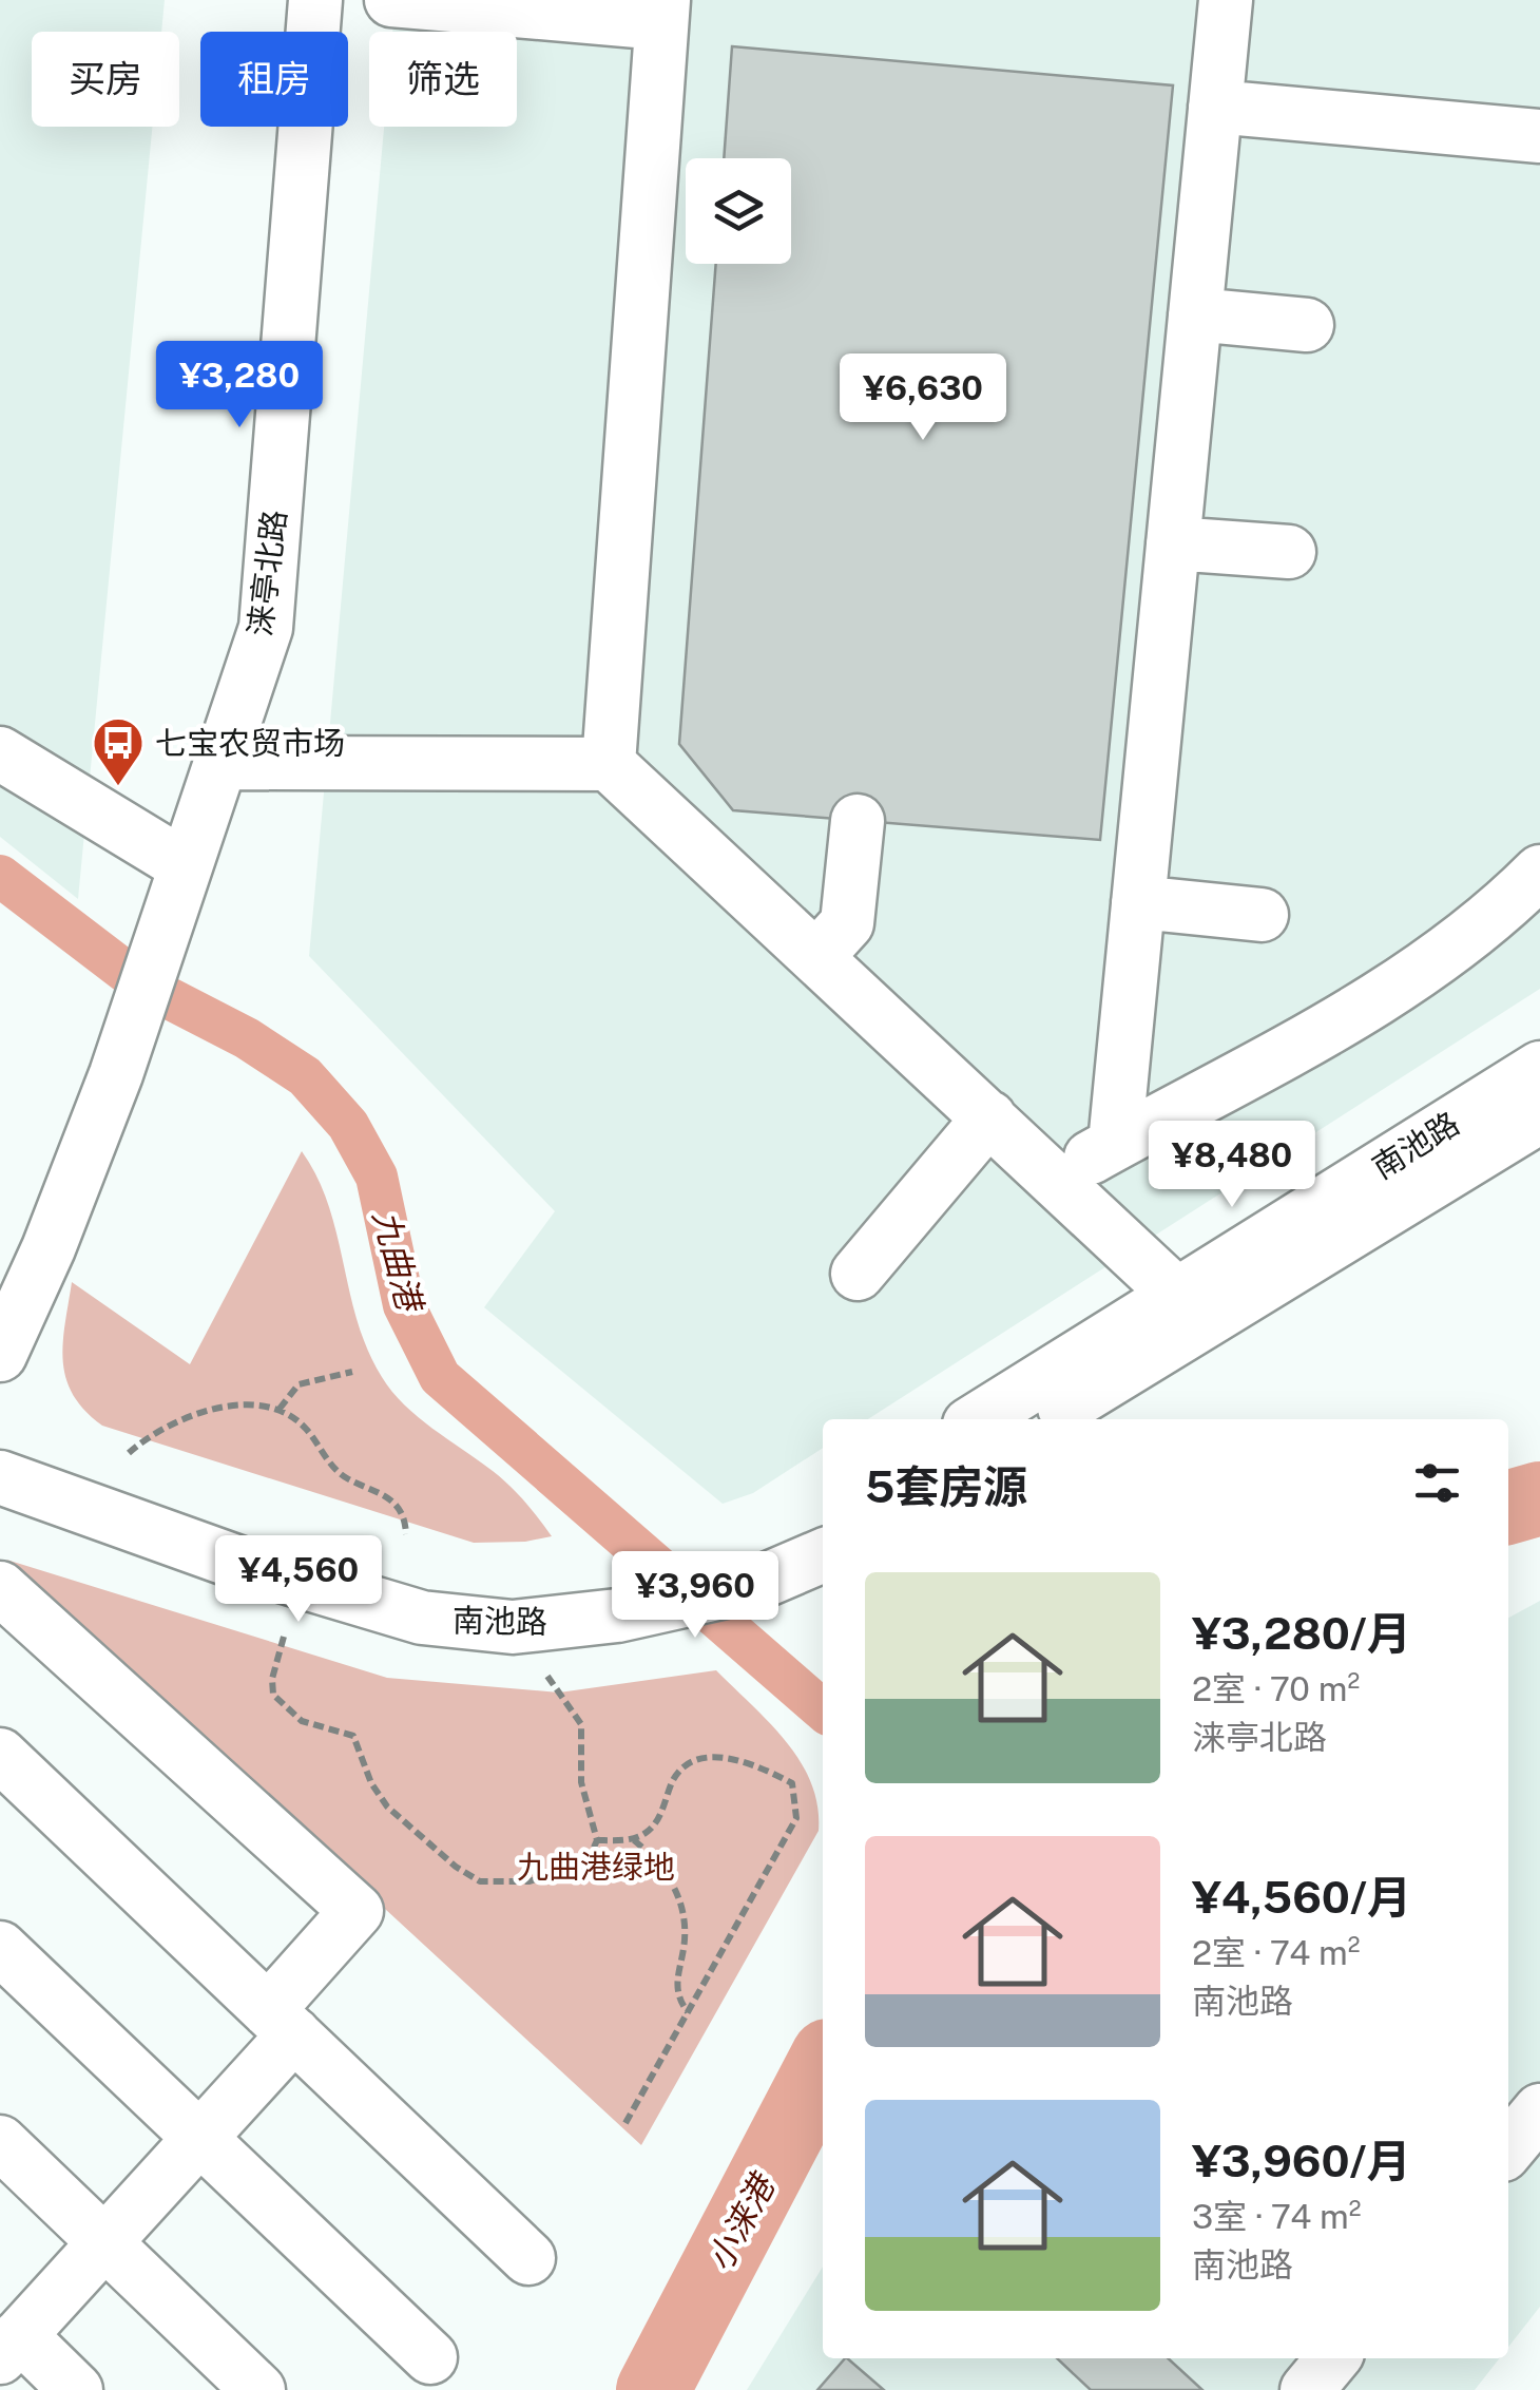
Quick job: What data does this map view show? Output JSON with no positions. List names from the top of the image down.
{
  "streets": {
    "street": ["涞亭北路", "南池路"]
  },
  "water": ["九曲港", "小涞港"],
  "parks": ["九曲港绿地"],
  "places": {
    "bus stop": ["七宝农贸市场"]
  },
  "page": {
    "chip": ["买房", "租房", "筛选"],
    "price": [
      "¥3,280",
      "¥6,630",
      "¥8,480",
      "¥4,560",
      "¥3,960"
    ],
    "heading": "5套房源",
    "list": [
      {
        "name": "¥3,280/月",
        "note": "2室 · 70 m² · 涞亭北路"
      },
      {
        "name": "¥4,560/月",
        "note": "2室 · 74 m² · 南池路"
      },
      {
        "name": "¥3,960/月",
        "note": "3室 · 74 m² · 南池路"
      }
    ]
  }
}
